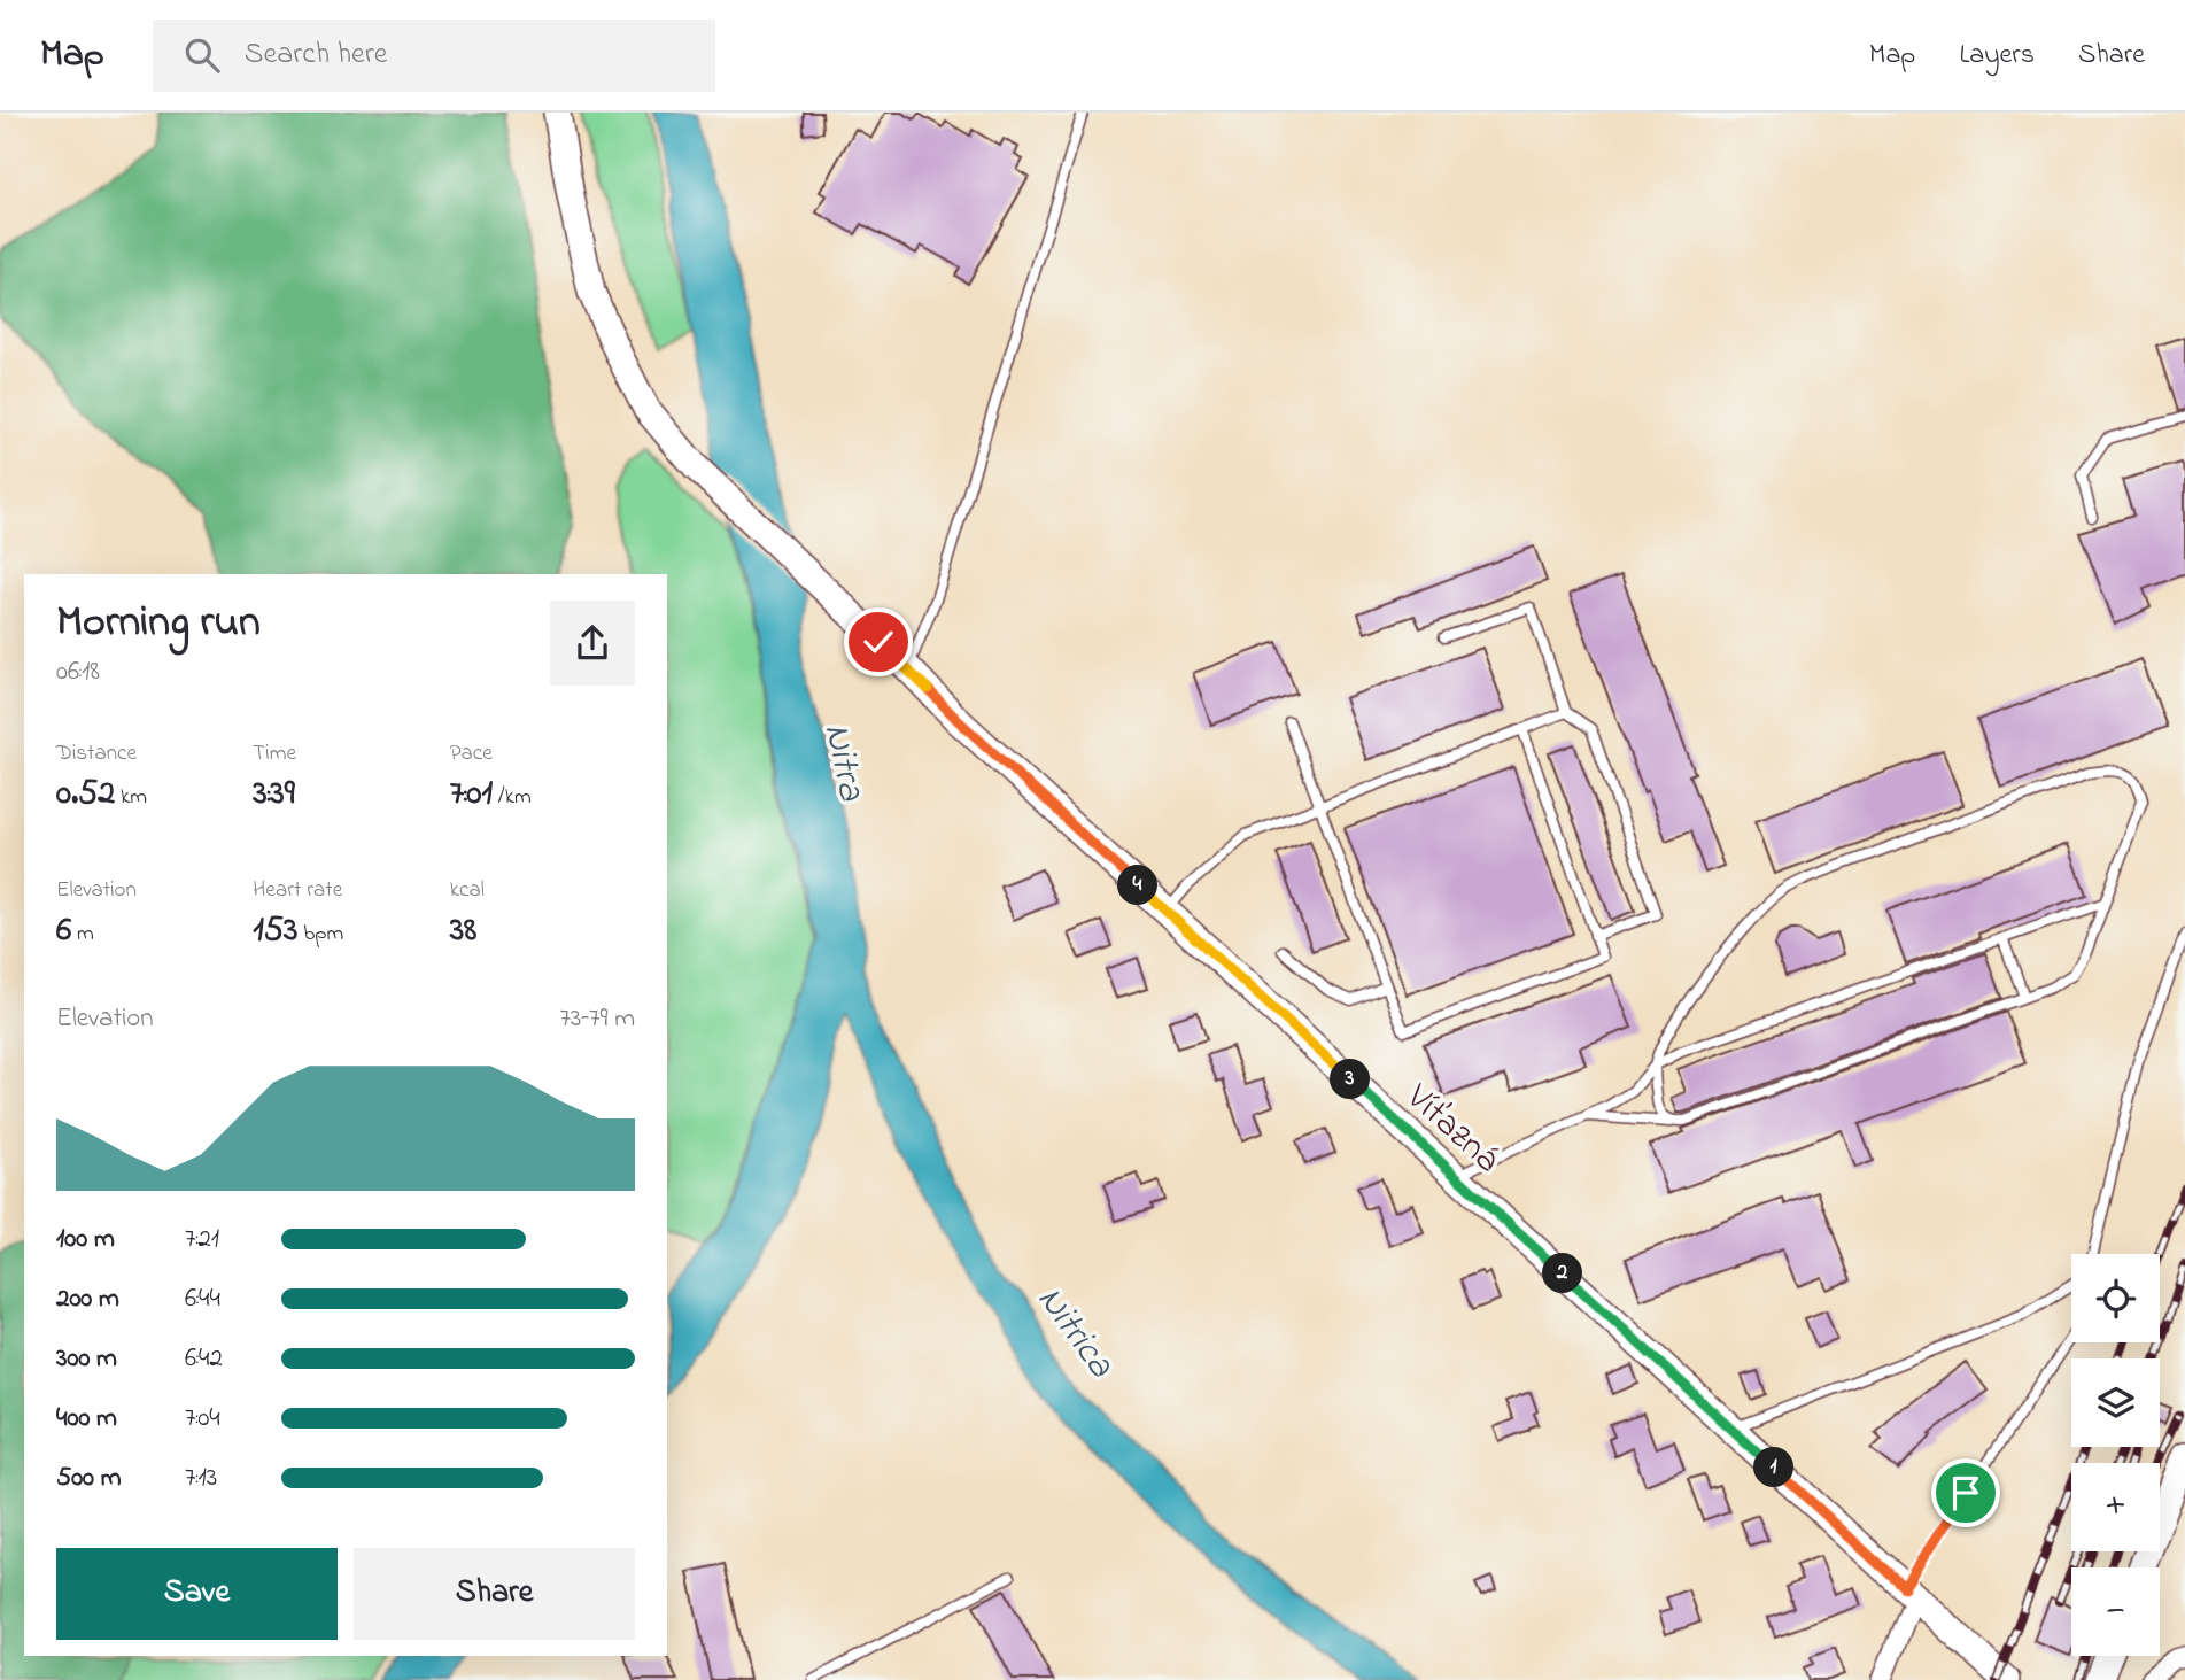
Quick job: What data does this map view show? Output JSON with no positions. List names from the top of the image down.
{
  "streets": {
    "main road": ["Víťazná"]
  },
  "water": ["Nitra", "Nitrica"],
  "page": {
    "header": "Map",
    "search": "Search here",
    "nav": ["Map", "Layers", "Share"],
    "heading": ["Morning run", "06:18"],
    "stats": [
      ["Distance", "0.52 km"],
      ["Time", "3:39"],
      ["Pace", "7:01 /km"],
      ["Elevation", "6 m"],
      ["Heart rate", "153 bpm"],
      ["kcal", "38"]
    ],
    "pins": [
      "4",
      "3",
      "2",
      "1"
    ],
    "chart": ["Elevation", "73–79 m"],
    "list": [
      {
        "name": "100 m",
        "note": "7:21"
      },
      {
        "name": "200 m",
        "note": "6:44"
      },
      {
        "name": "300 m",
        "note": "6:42"
      },
      {
        "name": "400 m",
        "note": "7:04"
      },
      {
        "name": "500 m",
        "note": "7:13"
      }
    ],
    "map_buttons": ["+", "−"],
    "buttons": ["Save", "Share"]
  }
}
